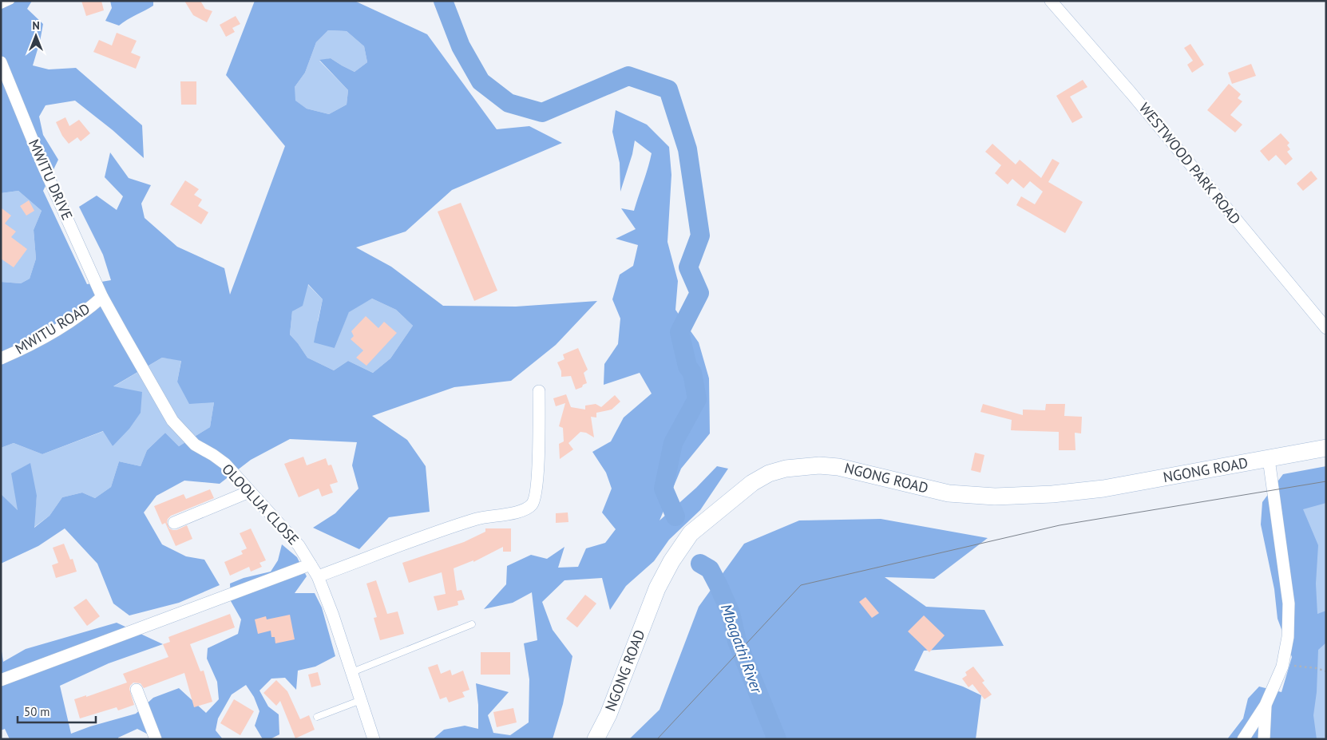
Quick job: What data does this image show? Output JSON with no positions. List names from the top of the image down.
{
  "streets": {
    "main road": ["NGONG ROAD"],
    "street": [
      "WESTWOOD PARK ROAD",
      "MWITU DRIVE",
      "MWITU ROAD",
      "OLOOLUA CLOSE"
    ]
  },
  "crossings": [
    ["MWITU DRIVE", "MWITU ROAD"],
    ["MWITU DRIVE", "OLOOLUA CLOSE"],
    ["MWITU ROAD", "OLOOLUA CLOSE"]
  ],
  "water": ["Mbagathi River"],
  "scale_bar": "50 m",
  "north": "top"
}
